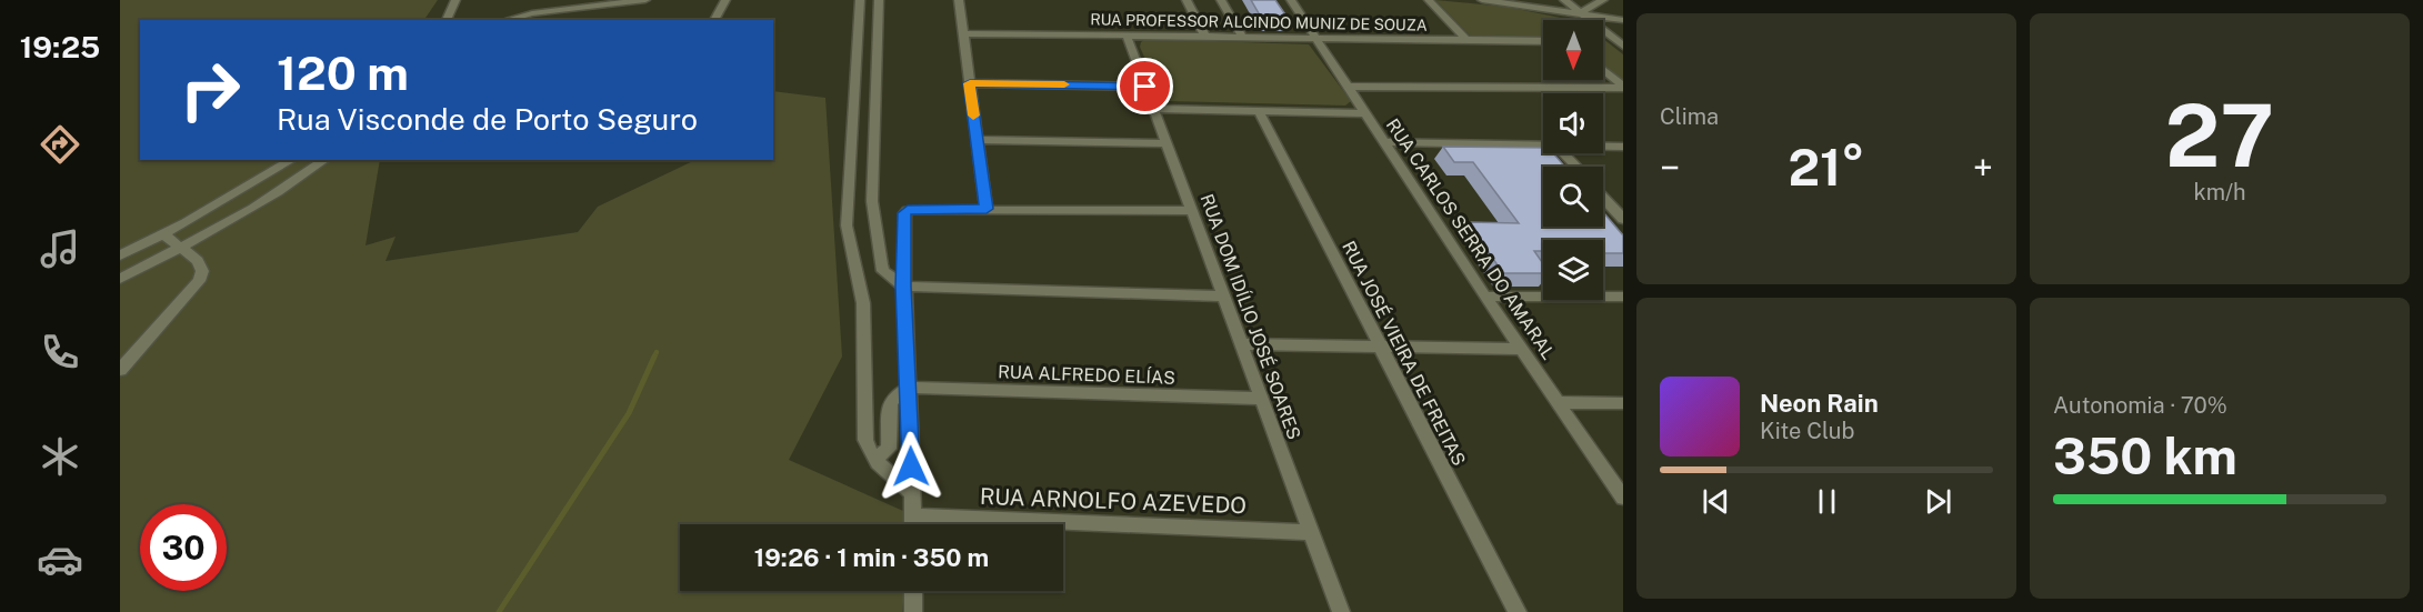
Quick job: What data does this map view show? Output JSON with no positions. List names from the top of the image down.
{
  "streets": {
    "street": [
      "RUA PROFESSOR ALCINDO MUNIZ DE SOUZA",
      "RUA CARLOS SERRA DO AMARAL",
      "RUA DOM IDÍLIO JOSÉ SOARES",
      "RUA JOSÉ VIEIRA DE FREITAS",
      "RUA ALFREDO ELÍAS",
      "RUA ARNOLFO AZEVEDO"
    ]
  },
  "crossings": [
    ["RUA PROFESSOR ALCINDO MUNIZ DE SOUZA", "RUA CARLOS SERRA DO AMARAL"],
    ["RUA PROFESSOR ALCINDO MUNIZ DE SOUZA", "RUA DOM IDÍLIO JOSÉ SOARES"],
    ["RUA DOM IDÍLIO JOSÉ SOARES", "RUA ALFREDO ELÍAS"],
    ["RUA DOM IDÍLIO JOSÉ SOARES", "RUA ARNOLFO AZEVEDO"]
  ],
  "north": "bottom",
  "page": {
    "tabs": "19:25",
    "tile": [
      "Clima",
      ["27", "km/h"],
      ["Autonomia · 70%", "350 km"]
    ],
    "turn": ["120 m", "Rua Visconde de Porto Seguro"],
    "heat": ["−", "21°", "+"],
    "song": ["Neon Rain", "Kite Club"],
    "limit": "30",
    "trip": "19:26 · 1 min · 350 m"
  }
}
